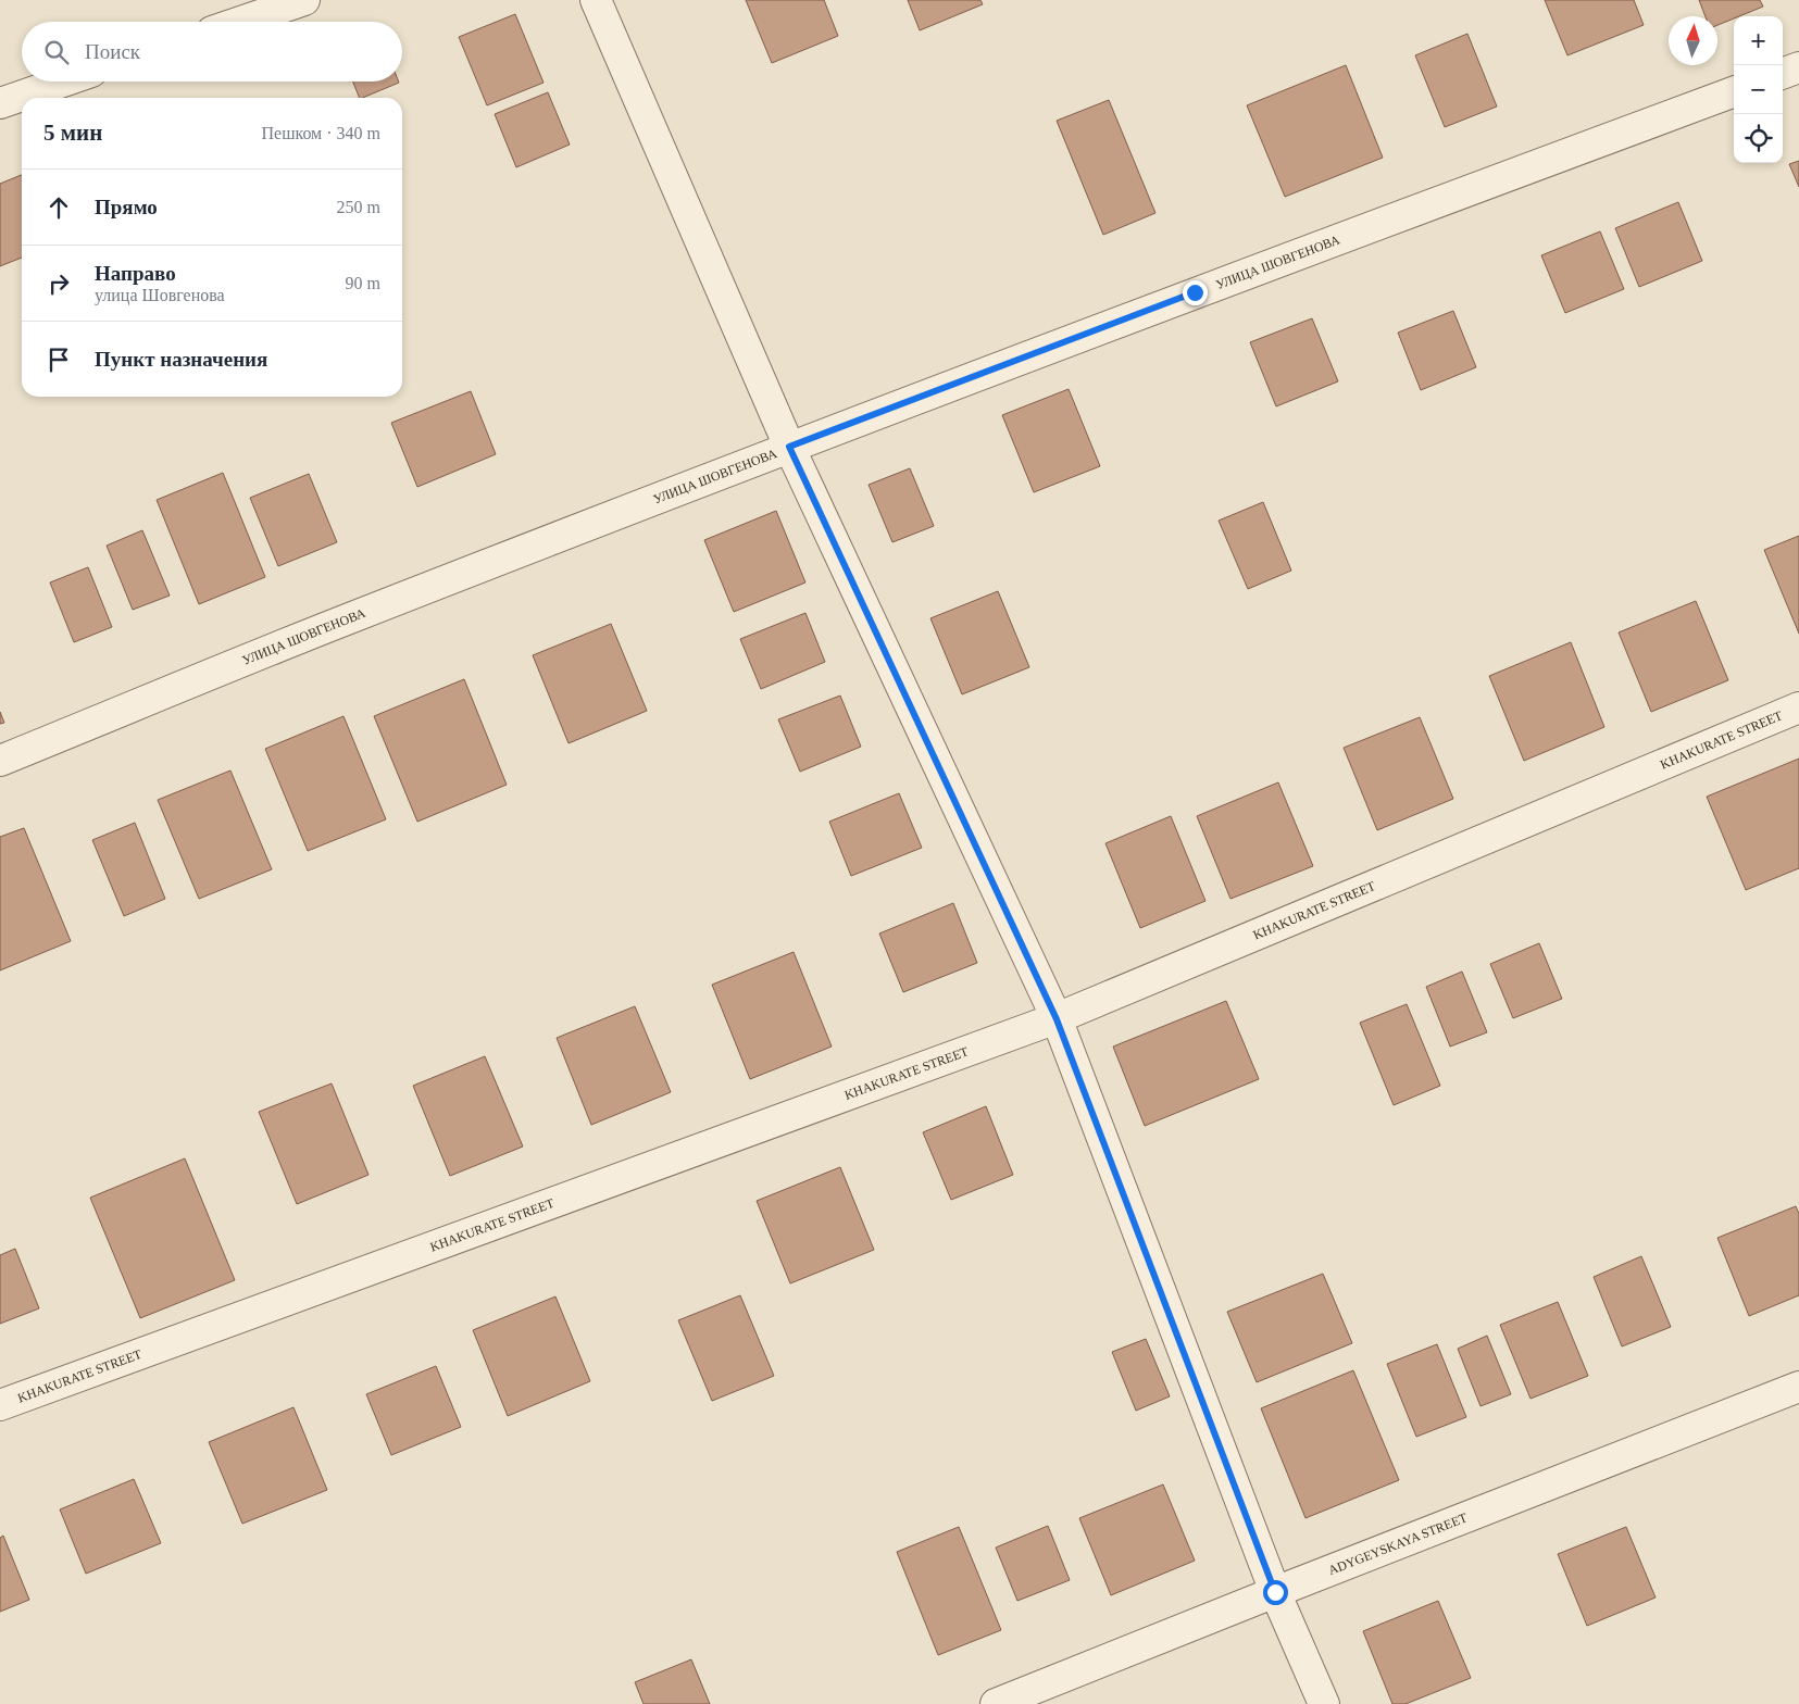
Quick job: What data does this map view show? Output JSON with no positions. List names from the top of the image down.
{
  "streets": {
    "street": ["УЛИЦА ШОВГЕНОВА", "KHAKURATE STREET", "ADYGEYSKAYA STREET"]
  },
  "north": "top",
  "page": {
    "map_buttons": ["+", "−"],
    "search": "Поиск",
    "heading": ["5 мин", "Пешком · 340 m"],
    "list": [
      ["Прямо", "250 m"],
      ["Направо", "улица Шовгенова", "90 m"],
      "Пункт назначения"
    ]
  }
}
